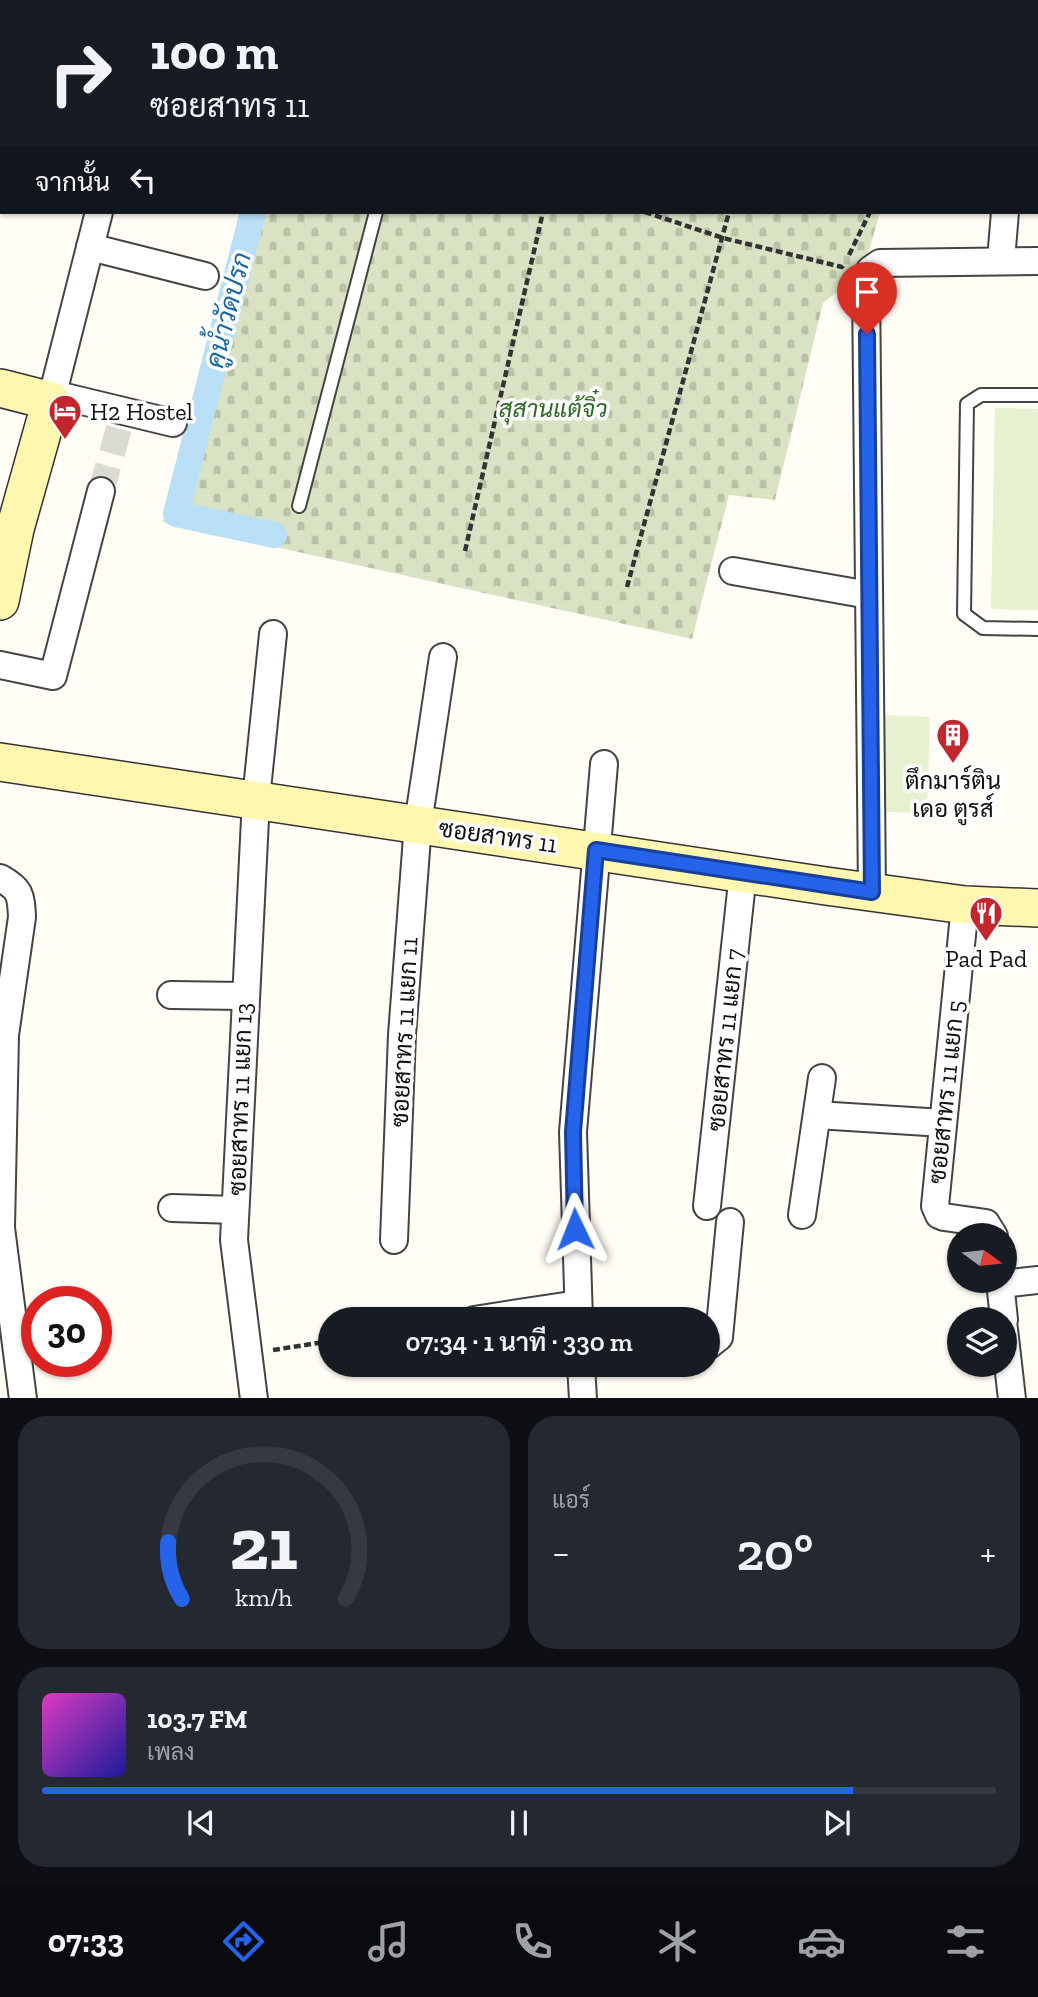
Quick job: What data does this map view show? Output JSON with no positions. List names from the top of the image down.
{
  "streets": {
    "street": [
      "ซอยสาทร 11",
      "ซอยสาทร 11 แยก 11",
      "ซอยสาทร 11 แยก 7",
      "ซอยสาทร 11 แยก 5",
      "ซอยสาทร 11 แยก 13"
    ]
  },
  "crossings": [
    ["ซอยสาทร 11", "ซอยสาทร 11 แยก 11"],
    ["ซอยสาทร 11", "ซอยสาทร 11 แยก 7"],
    ["ซอยสาทร 11", "ซอยสาทร 11 แยก 5"],
    ["ซอยสาทร 11", "ซอยสาทร 11 แยก 13"]
  ],
  "water": ["คูน้ำวัดปรก"],
  "parks": ["สุสานแต้จิ๋ว"],
  "places": {
    "hotel": ["H2 Hostel"],
    "building": ["ตึกมาร์ติน เดอ ตูรส์"],
    "restaurant": ["Pad Pad"]
  },
  "north": "right",
  "page": {
    "turn": ["100 m", "ซอยสาทร 11"],
    "then": "จากนั้น",
    "limit": "30",
    "trip": "07:34 · 1 นาที · 330 m",
    "tile": "แอร์",
    "heat": ["−", "20°", "+"],
    "song": ["103.7 FM", "เพลง"],
    "tabs": "07:33",
    "gauge": ["21", "km/h"]
  }
}
